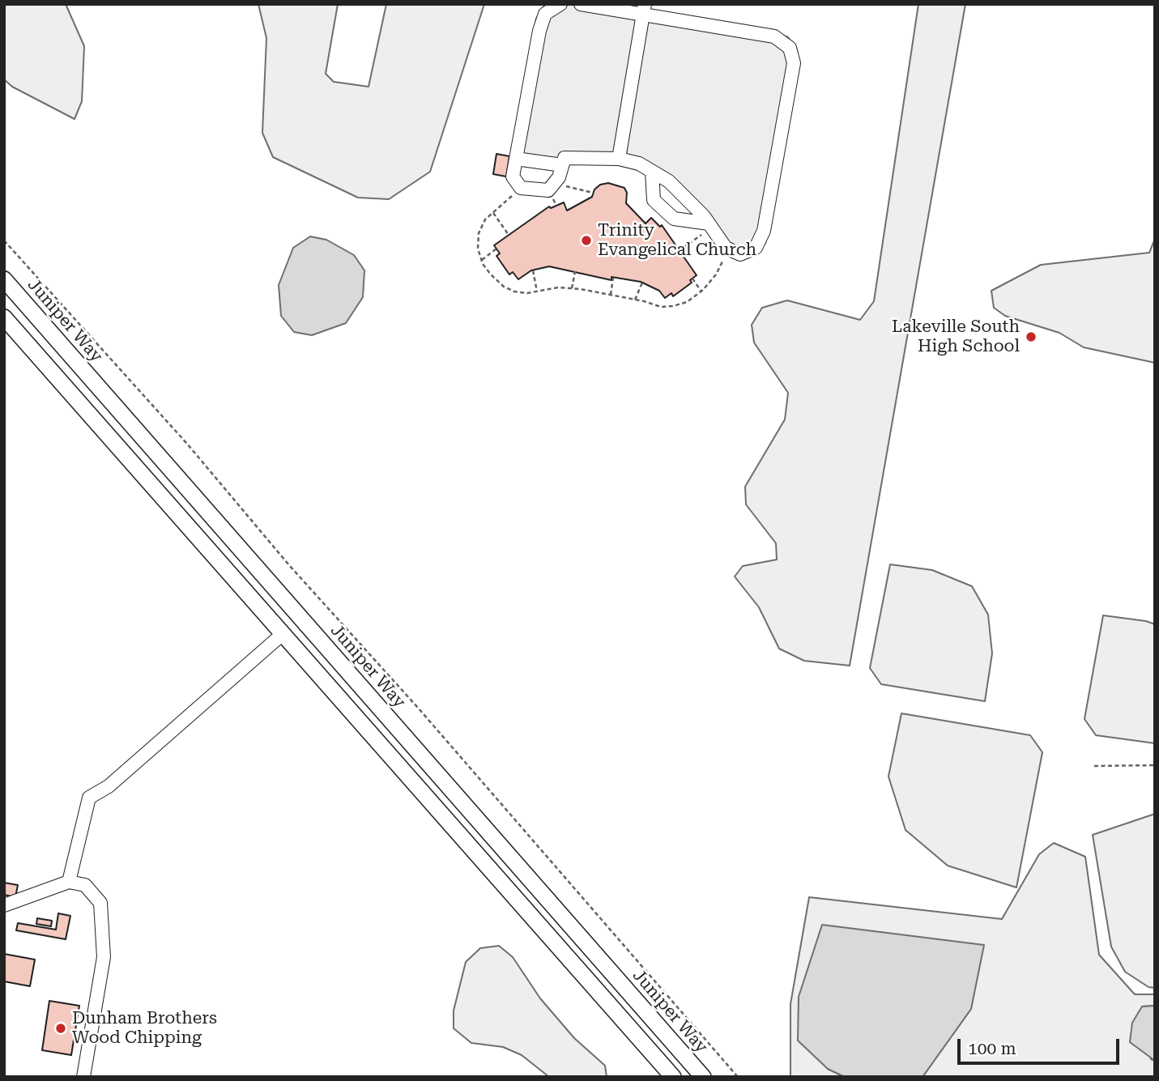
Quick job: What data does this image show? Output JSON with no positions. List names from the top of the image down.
{
  "streets": {
    "main road": ["Juniper Way"]
  },
  "places": ["Trinity Evangelical Church", "Lakeville South High School", "Dunham Brothers Wood Chipping"],
  "scale_bar": "100 m"
}
